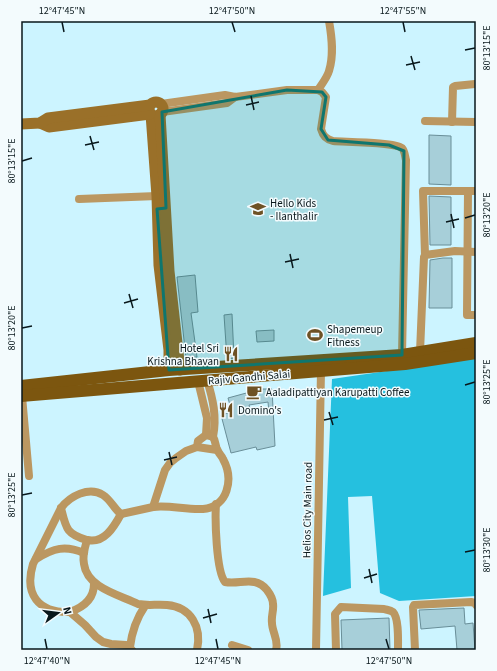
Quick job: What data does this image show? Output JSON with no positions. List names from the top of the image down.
{
  "streets": {
    "main road": ["Rajiv Gandhi Salai"],
    "street": ["Helios City Main road"]
  },
  "crossings": [
    ["Rajiv Gandhi Salai", "Helios City Main road"]
  ],
  "places": {
    "school or university": ["Hello Kids - Ilanthalir"],
    "sports": ["Shapemeup Fitness"],
    "restaurant": ["Hotel Sri Krishna Bhavan", "Domino's"],
    "cafe": ["Aaladipattiyan Karupatti Coffee"]
  },
  "north": "right",
  "coordinates": [
    "12°47'45\"N",
    "12°47'50\"N",
    "12°47'55\"N",
    "80°13'15\"E",
    "80°13'20\"E",
    "80°13'25\"E",
    "80°13'30\"E",
    "12°47'40\"N"
  ]
}
